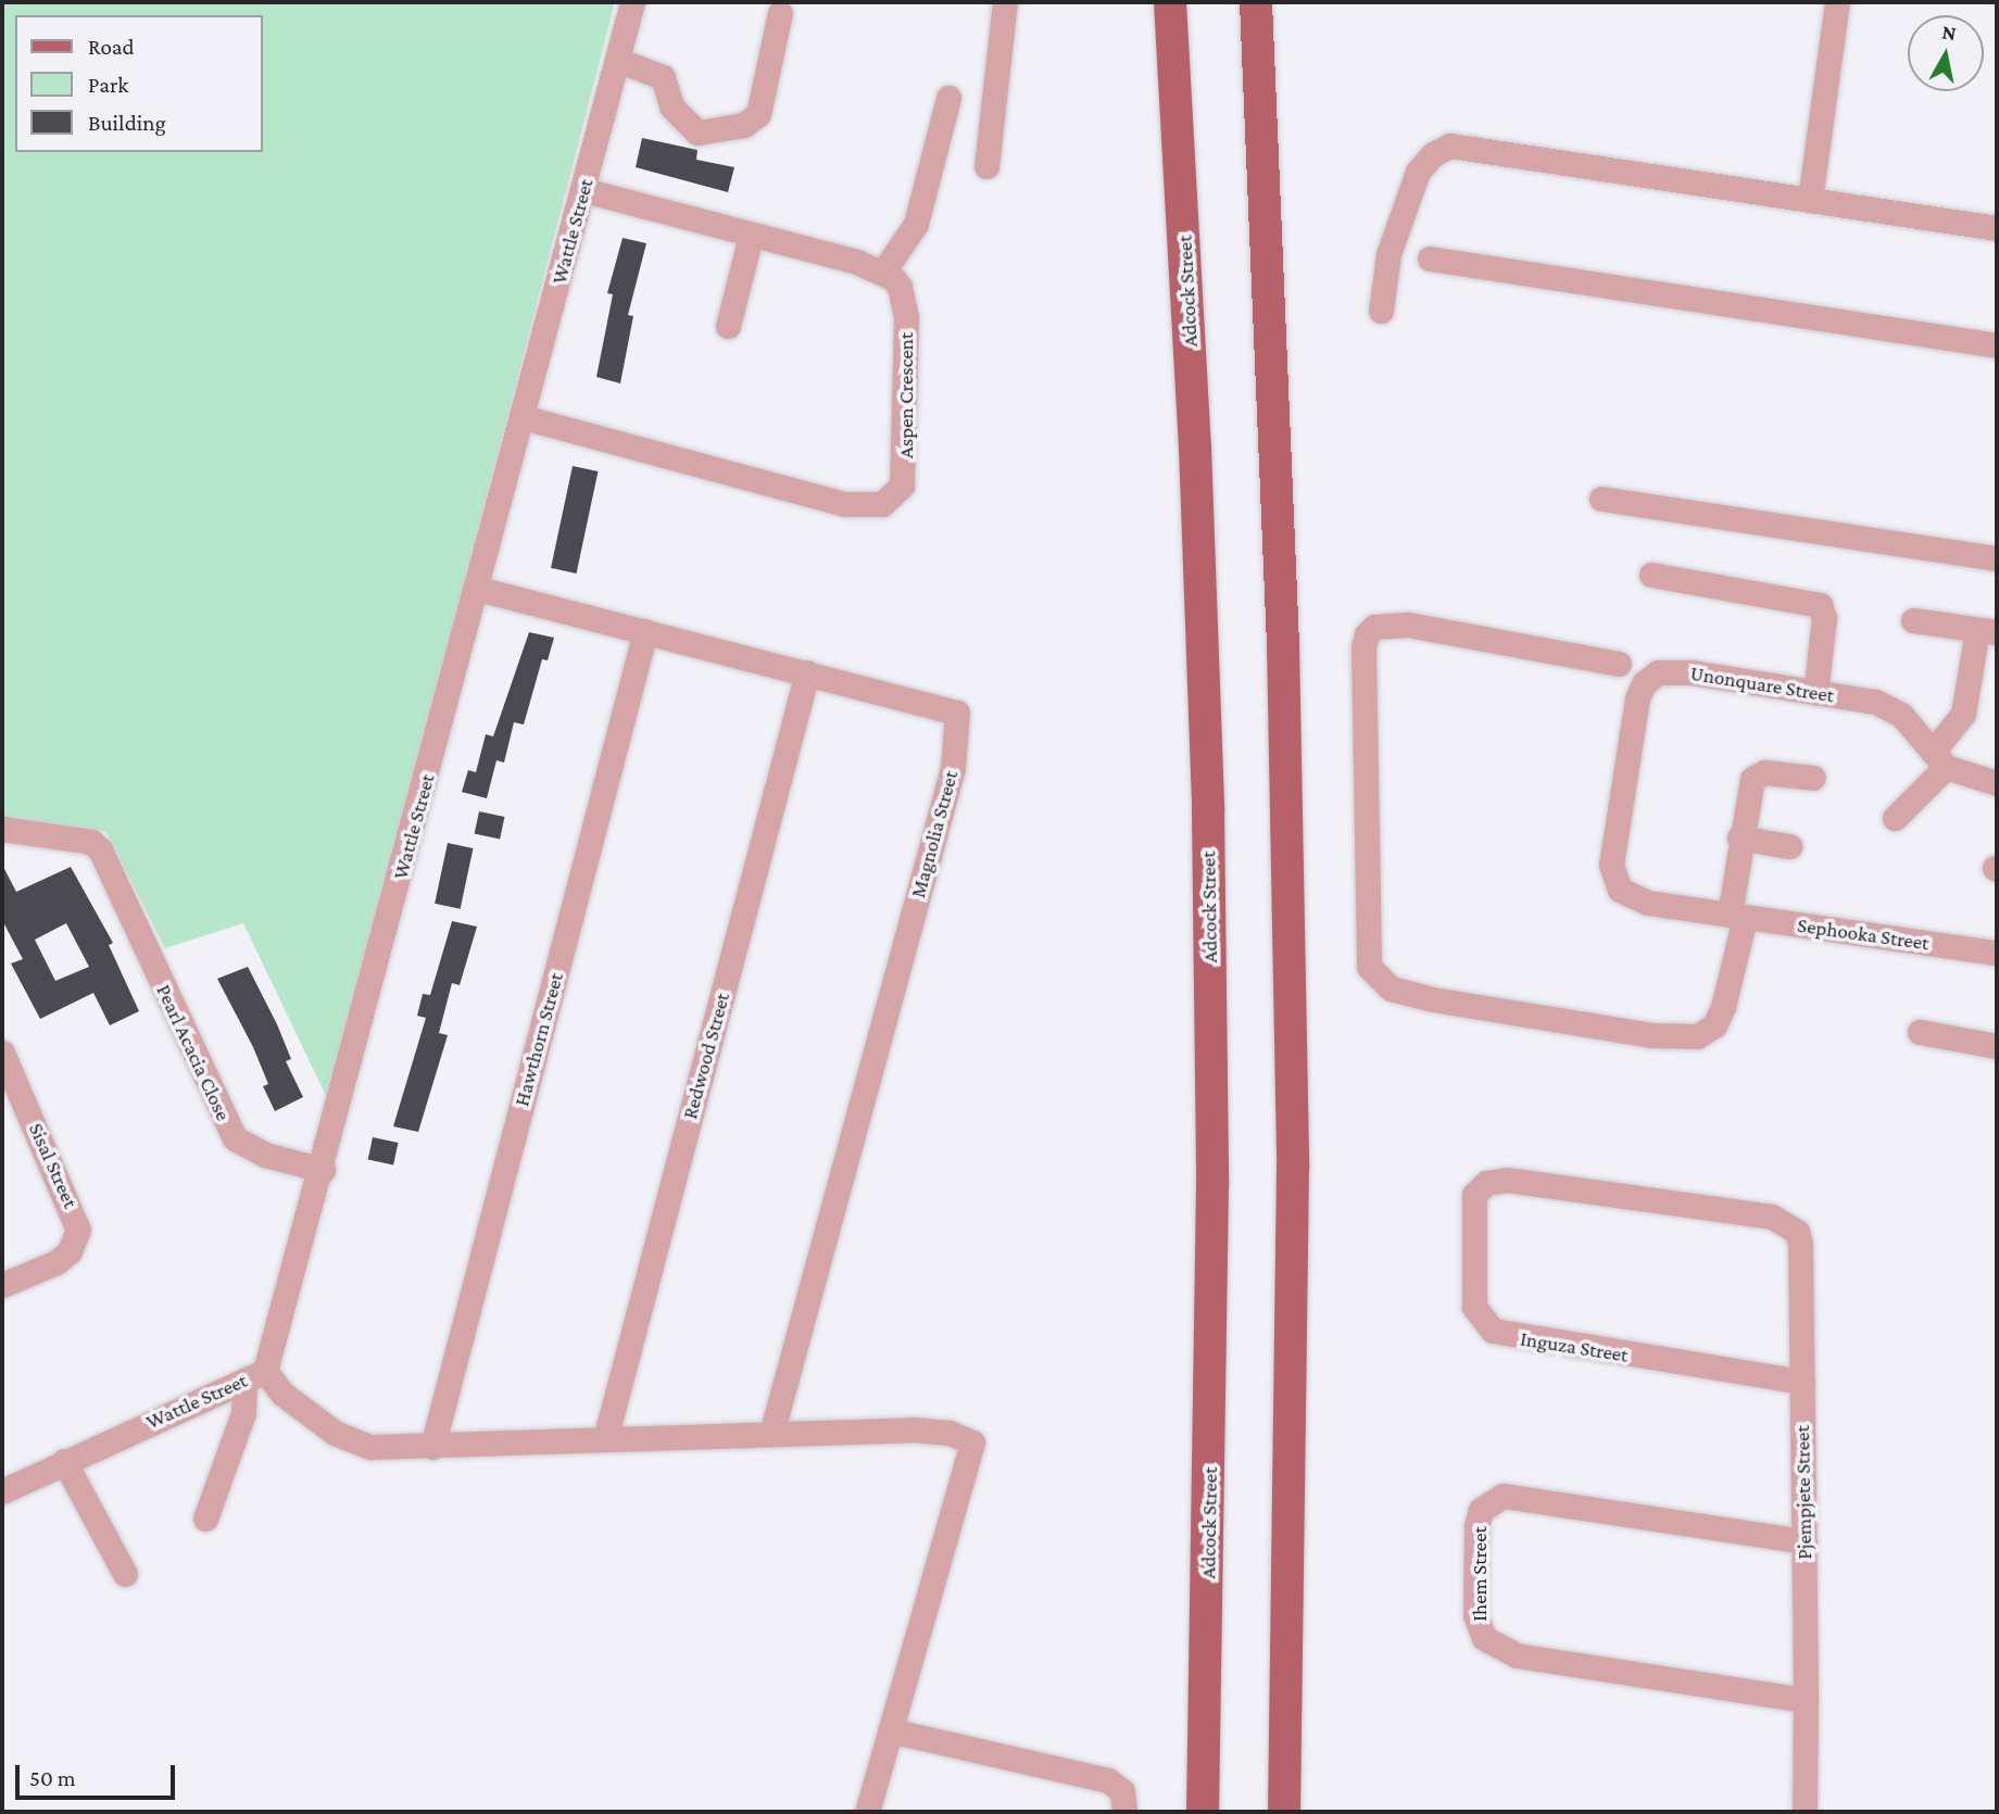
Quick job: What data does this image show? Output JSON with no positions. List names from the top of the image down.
{
  "streets": {
    "main road": ["Adcock Street"],
    "street": [
      "Wattle Street",
      "Aspen Crescent",
      "Unonquare Street",
      "Magnolia Street",
      "Sephooka Street",
      "Hawthorn Street",
      "Pearl Acacia Close",
      "Redwood Street",
      "Sisal Street",
      "Inguza Street",
      "Pjempjete Street",
      "Ihem Street"
    ]
  },
  "crossings": [
    ["Wattle Street", "Aspen Crescent"],
    ["Wattle Street", "Magnolia Street"],
    ["Wattle Street", "Pearl Acacia Close"],
    ["Unonquare Street", "Sephooka Street"],
    ["Magnolia Street", "Hawthorn Street"],
    ["Magnolia Street", "Redwood Street"],
    ["Inguza Street", "Pjempjete Street"],
    ["Pjempjete Street", "Ihem Street"]
  ],
  "legend": ["Road", "Park", "Building"],
  "scale_bar": "50 m",
  "north": "top"
}
